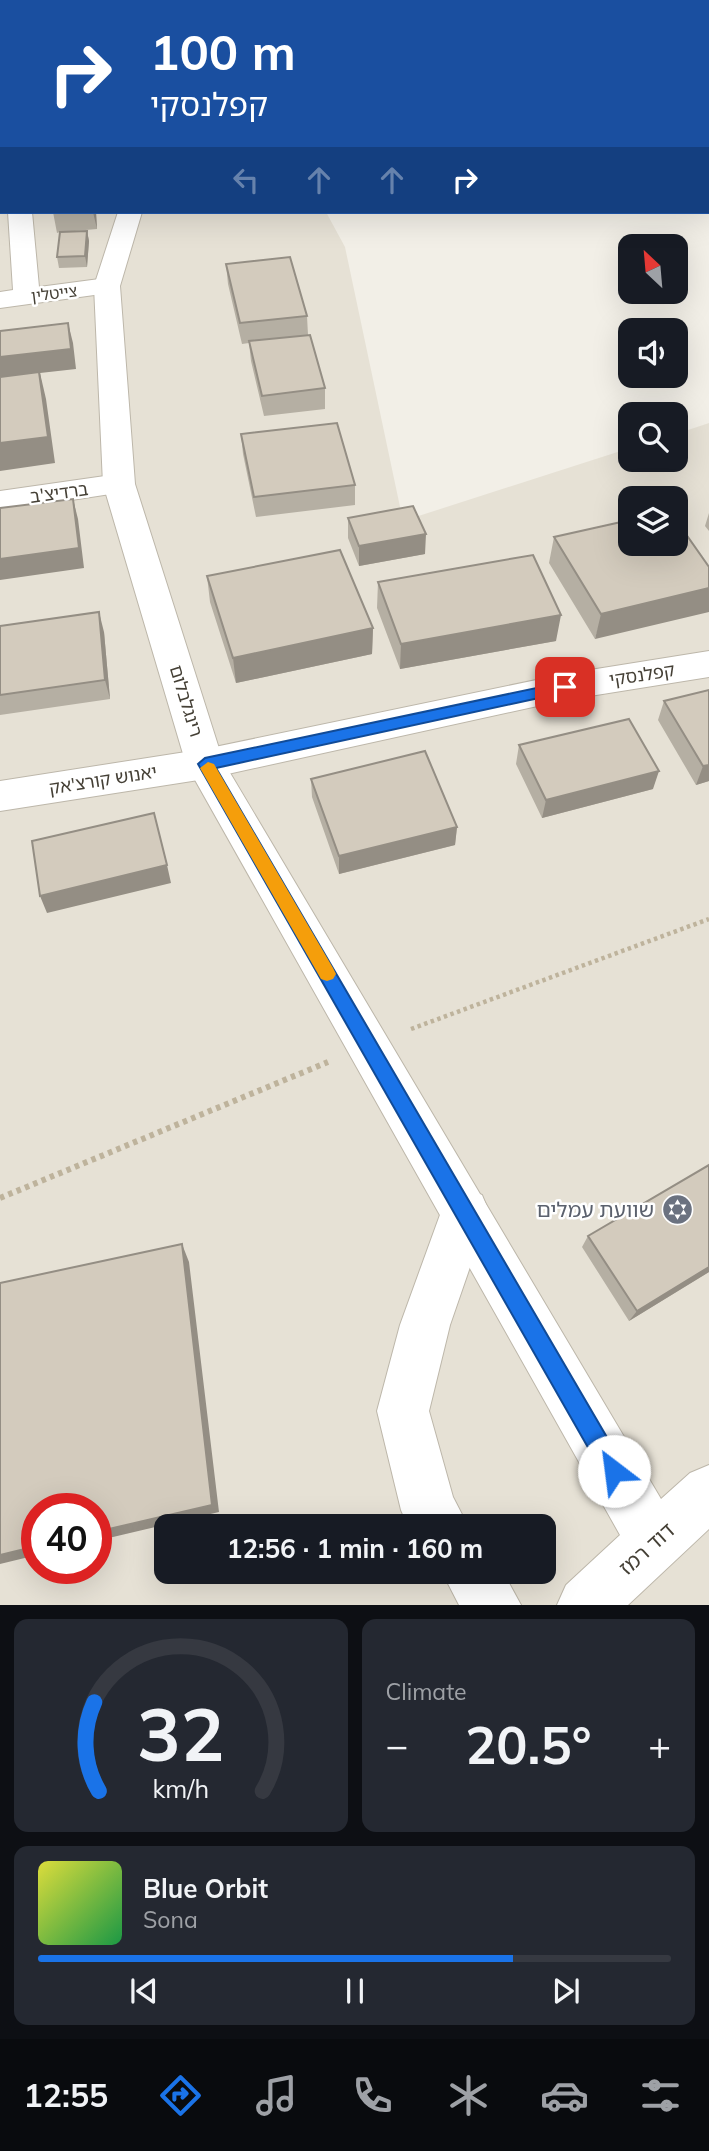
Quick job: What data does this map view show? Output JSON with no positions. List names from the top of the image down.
{
  "streets": {
    "street": [
      "צייטלין",
      "ברדיצ'ב",
      "קפלנסקי",
      "רינגלבלום",
      "יאנוש קורצ'אק",
      "דוד רמז"
    ]
  },
  "crossings": [
    ["צייטלין", "רינגלבלום"],
    ["ברדיצ'ב", "רינגלבלום"],
    ["קפלנסקי", "רינגלבלום"],
    ["קפלנסקי", "יאנוש קורצ'אק"],
    ["רינגלבלום", "יאנוש קורצ'אק"],
    ["רינגלבלום", "דוד רמז"]
  ],
  "places": {
    "synagogue": ["שוועת עמלים"]
  },
  "north": "top left",
  "page": {
    "turn": ["100 m", "קפלנסקי"],
    "limit": "40",
    "trip": "12:56 · 1 min · 160 m",
    "tile": "Climate",
    "heat": ["−", "20.5°", "+"],
    "song": ["Blue Orbit", "Sona"],
    "tabs": "12:55",
    "gauge": ["32", "km/h"]
  }
}
